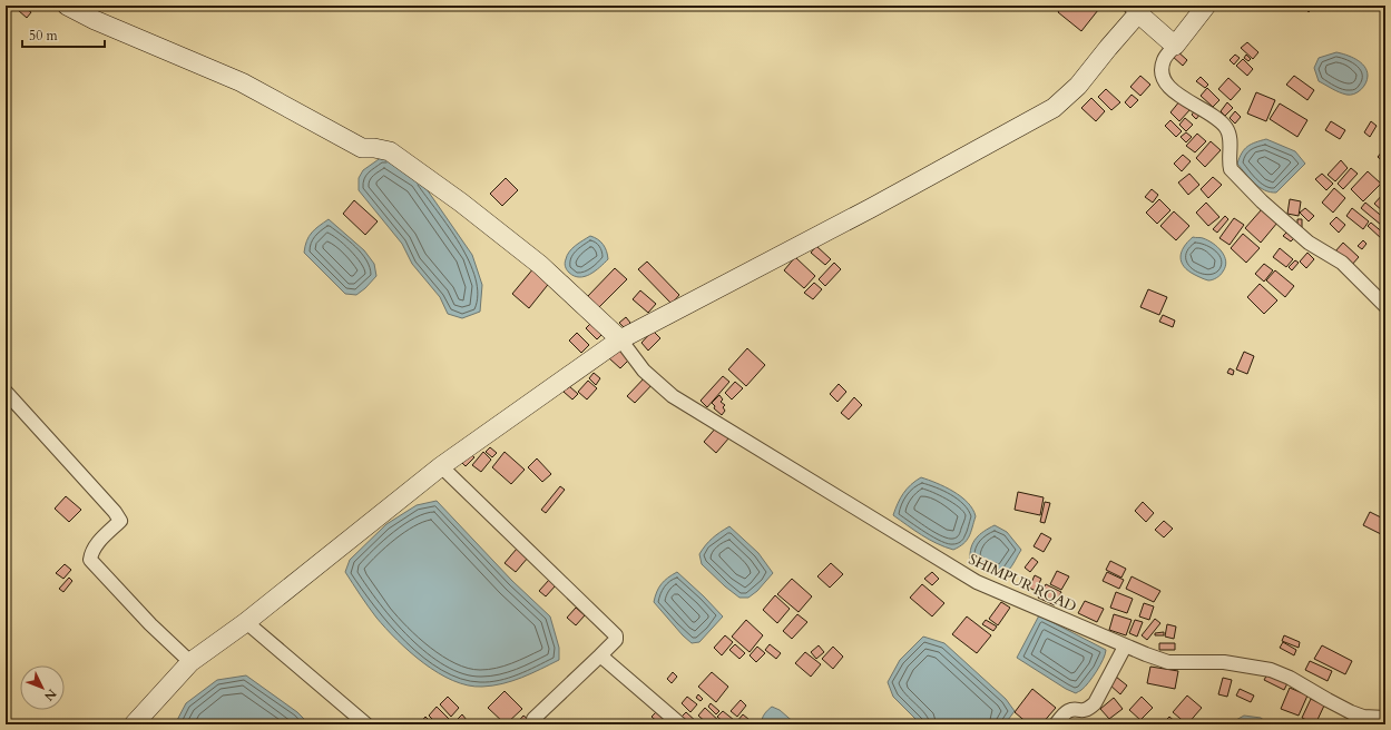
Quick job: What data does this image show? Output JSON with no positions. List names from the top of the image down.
{
  "streets": {
    "street": ["SHIMPUR ROAD"]
  },
  "scale_bar": "50 m",
  "north": "bottom right"
}
